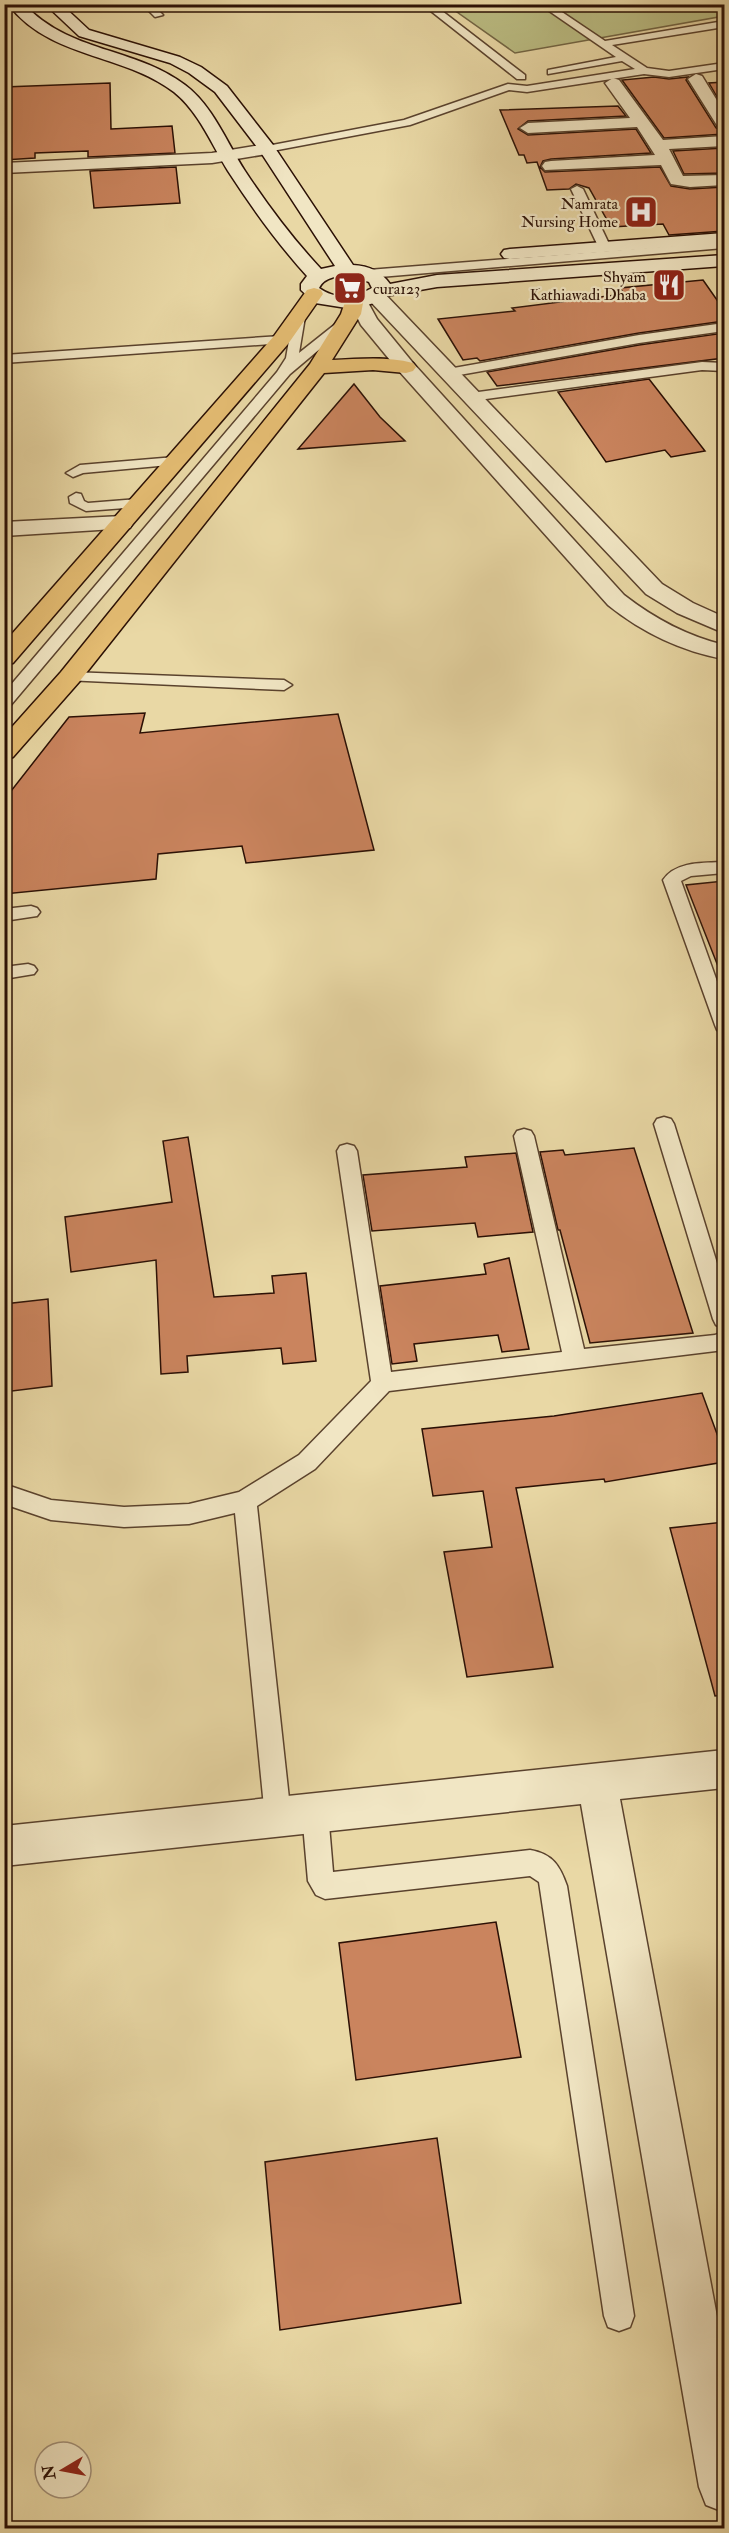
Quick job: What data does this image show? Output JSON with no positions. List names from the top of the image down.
{
  "places": {
    "hospital": ["Namrata Nursing Home"],
    "restaurant": ["Shyam Kathiawadi Dhaba"],
    "supermarket": ["cura123"]
  },
  "north": "left"
}
